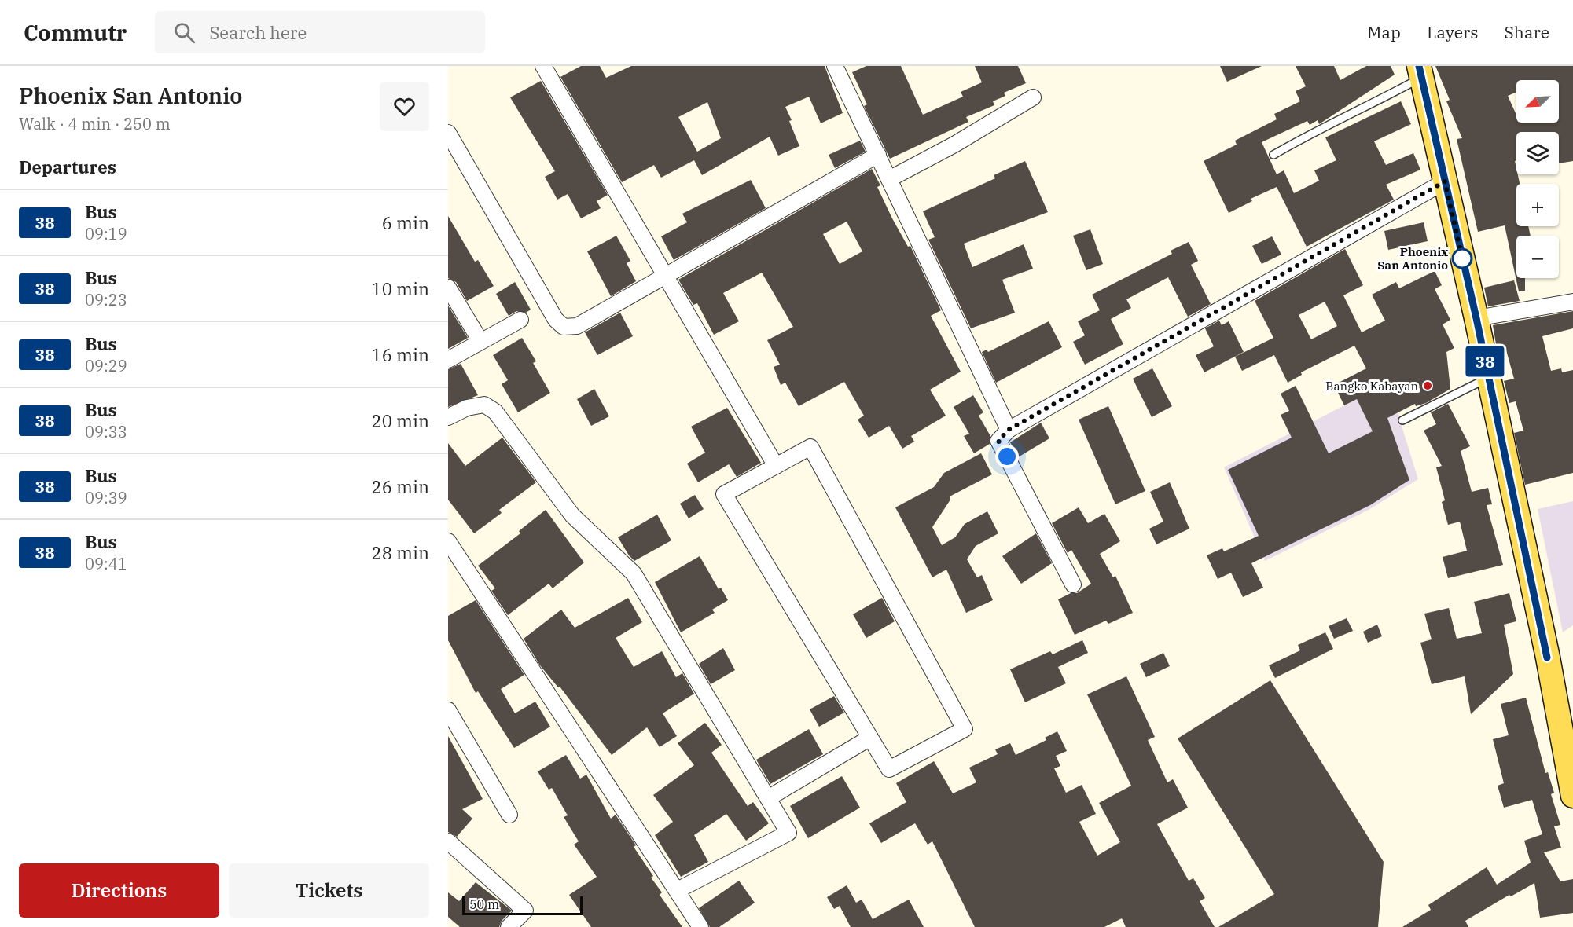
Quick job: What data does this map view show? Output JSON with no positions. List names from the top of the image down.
{
  "places": ["Phoenix San Antonio", "Bangko Kabayan"],
  "lines": ["bus line 38"],
  "scale_bar": "50 m",
  "north": "bottom left",
  "page": {
    "header": "Commutr",
    "search": "Search here",
    "nav": ["Map", "Layers", "Share"],
    "heading": [
      ["Phoenix San Antonio", "Walk · 4 min · 250 m"],
      "Departures"
    ],
    "on_map": "38",
    "map_buttons": ["+", "−"],
    "list": [
      {
        "mark": "38",
        "name": "Bus",
        "note": "09:19",
        "value": "6 min"
      },
      {
        "mark": "38",
        "name": "Bus",
        "note": "09:23",
        "value": "10 min"
      },
      {
        "mark": "38",
        "name": "Bus",
        "note": "09:29",
        "value": "16 min"
      },
      {
        "mark": "38",
        "name": "Bus",
        "note": "09:33",
        "value": "20 min"
      },
      {
        "mark": "38",
        "name": "Bus",
        "note": "09:39",
        "value": "26 min"
      },
      {
        "mark": "38",
        "name": "Bus",
        "note": "09:41",
        "value": "28 min"
      }
    ],
    "buttons": ["Directions", "Tickets"],
    "scale": "50 m"
  }
}
